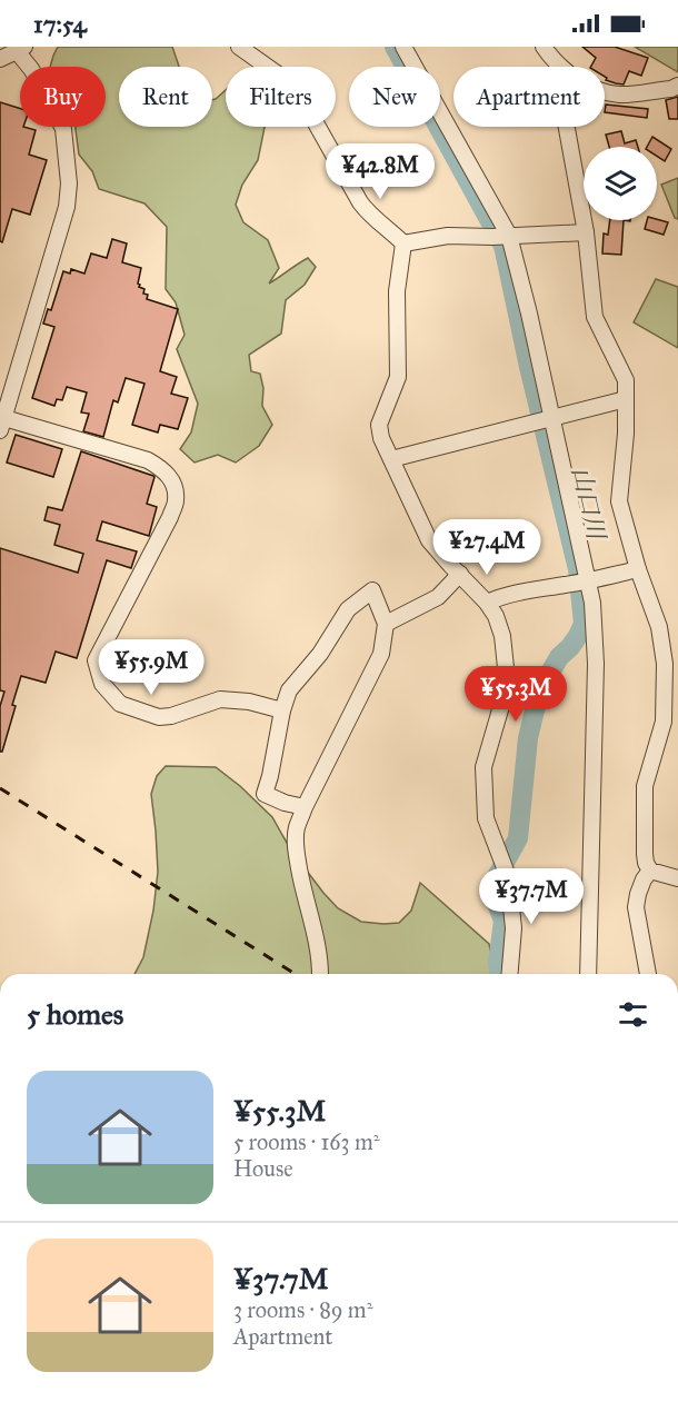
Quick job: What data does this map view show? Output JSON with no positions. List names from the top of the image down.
{
  "water": ["山口川"],
  "page": {
    "status": "17:54",
    "chip": [
      "Buy",
      "Rent",
      "Filters",
      "New",
      "Apartment"
    ],
    "price": [
      "¥42.8M",
      "¥27.4M",
      "¥55.9M",
      "¥55.3M",
      "¥37.7M"
    ],
    "heading": "5 homes",
    "list": [
      {
        "name": "¥55.3M",
        "note": "5 rooms · 163 m² · House"
      },
      {
        "name": "¥37.7M",
        "note": "3 rooms · 89 m² · Apartment"
      }
    ]
  }
}
